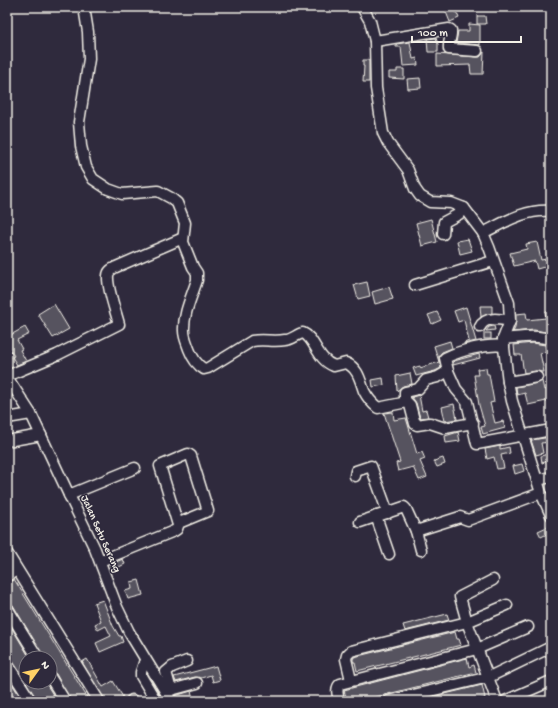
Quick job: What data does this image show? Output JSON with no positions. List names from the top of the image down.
{
  "streets": {
    "street": ["Jalan Setu Serang"]
  },
  "scale_bar": "100 m",
  "north": "top right"
}
